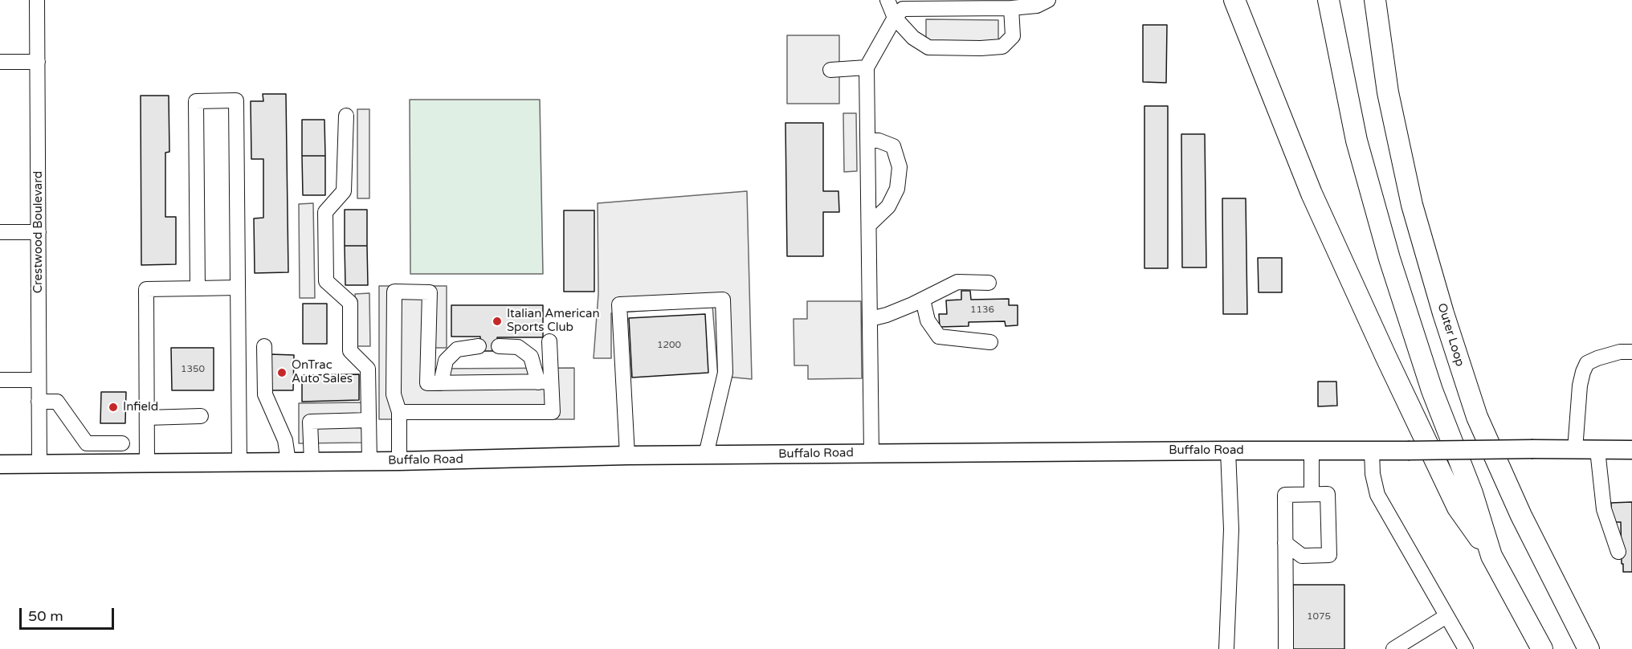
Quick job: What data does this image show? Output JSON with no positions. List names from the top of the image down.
{
  "streets": {
    "highway": ["Outer Loop"],
    "main road": ["Buffalo Road"],
    "street": ["Crestwood Boulevard"]
  },
  "crossings": [
    ["Crestwood Boulevard", "Buffalo Road"]
  ],
  "places": ["Italian American Sports Club", "OnTrac Auto Sales", "Infield"],
  "house_numbers": [
    "1136",
    "1200",
    "1350",
    "1075"
  ],
  "scale_bar": "50 m"
}
